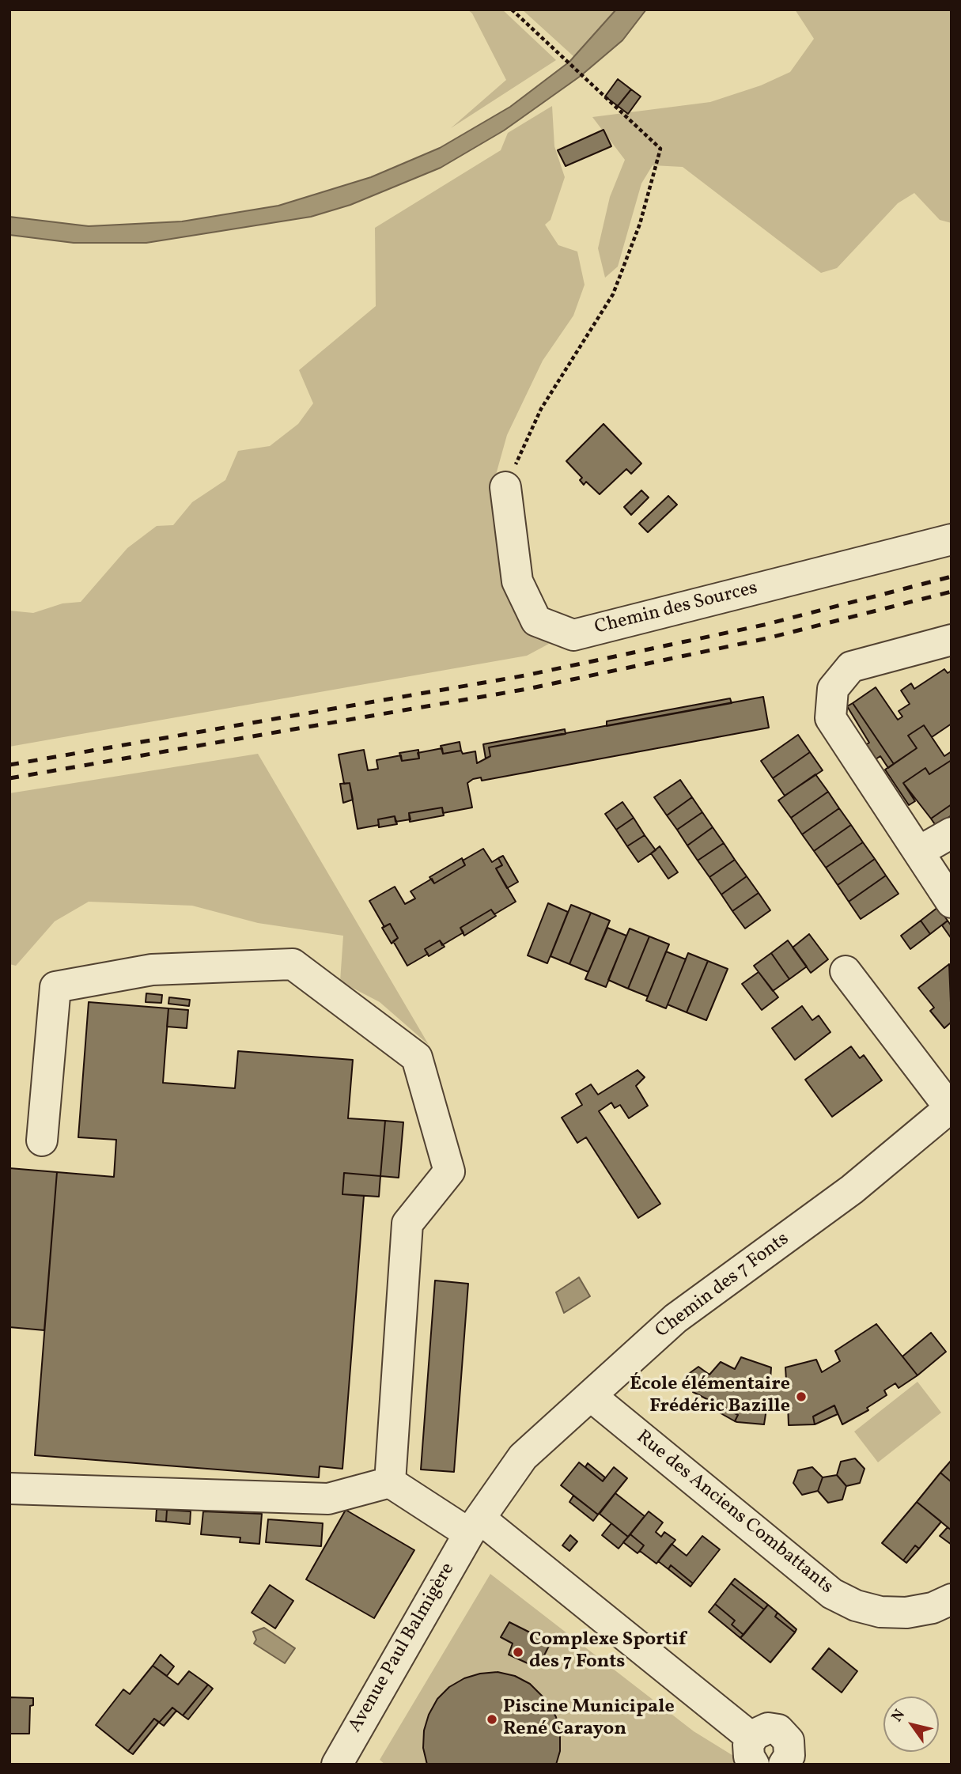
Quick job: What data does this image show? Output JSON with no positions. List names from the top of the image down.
{
  "streets": {
    "street": [
      "Chemin des Sources",
      "Chemin des 7 Fonts",
      "Rue des Anciens Combattants",
      "Avenue Paul Balmigère"
    ]
  },
  "crossings": [
    ["Chemin des 7 Fonts", "Rue des Anciens Combattants"],
    ["Chemin des 7 Fonts", "Avenue Paul Balmigère"]
  ],
  "places": ["École élémentaire Frédéric Bazille", "Complexe Sportif des 7 Fonts", "Piscine Municipale René Carayon"],
  "north": "top left"
}
